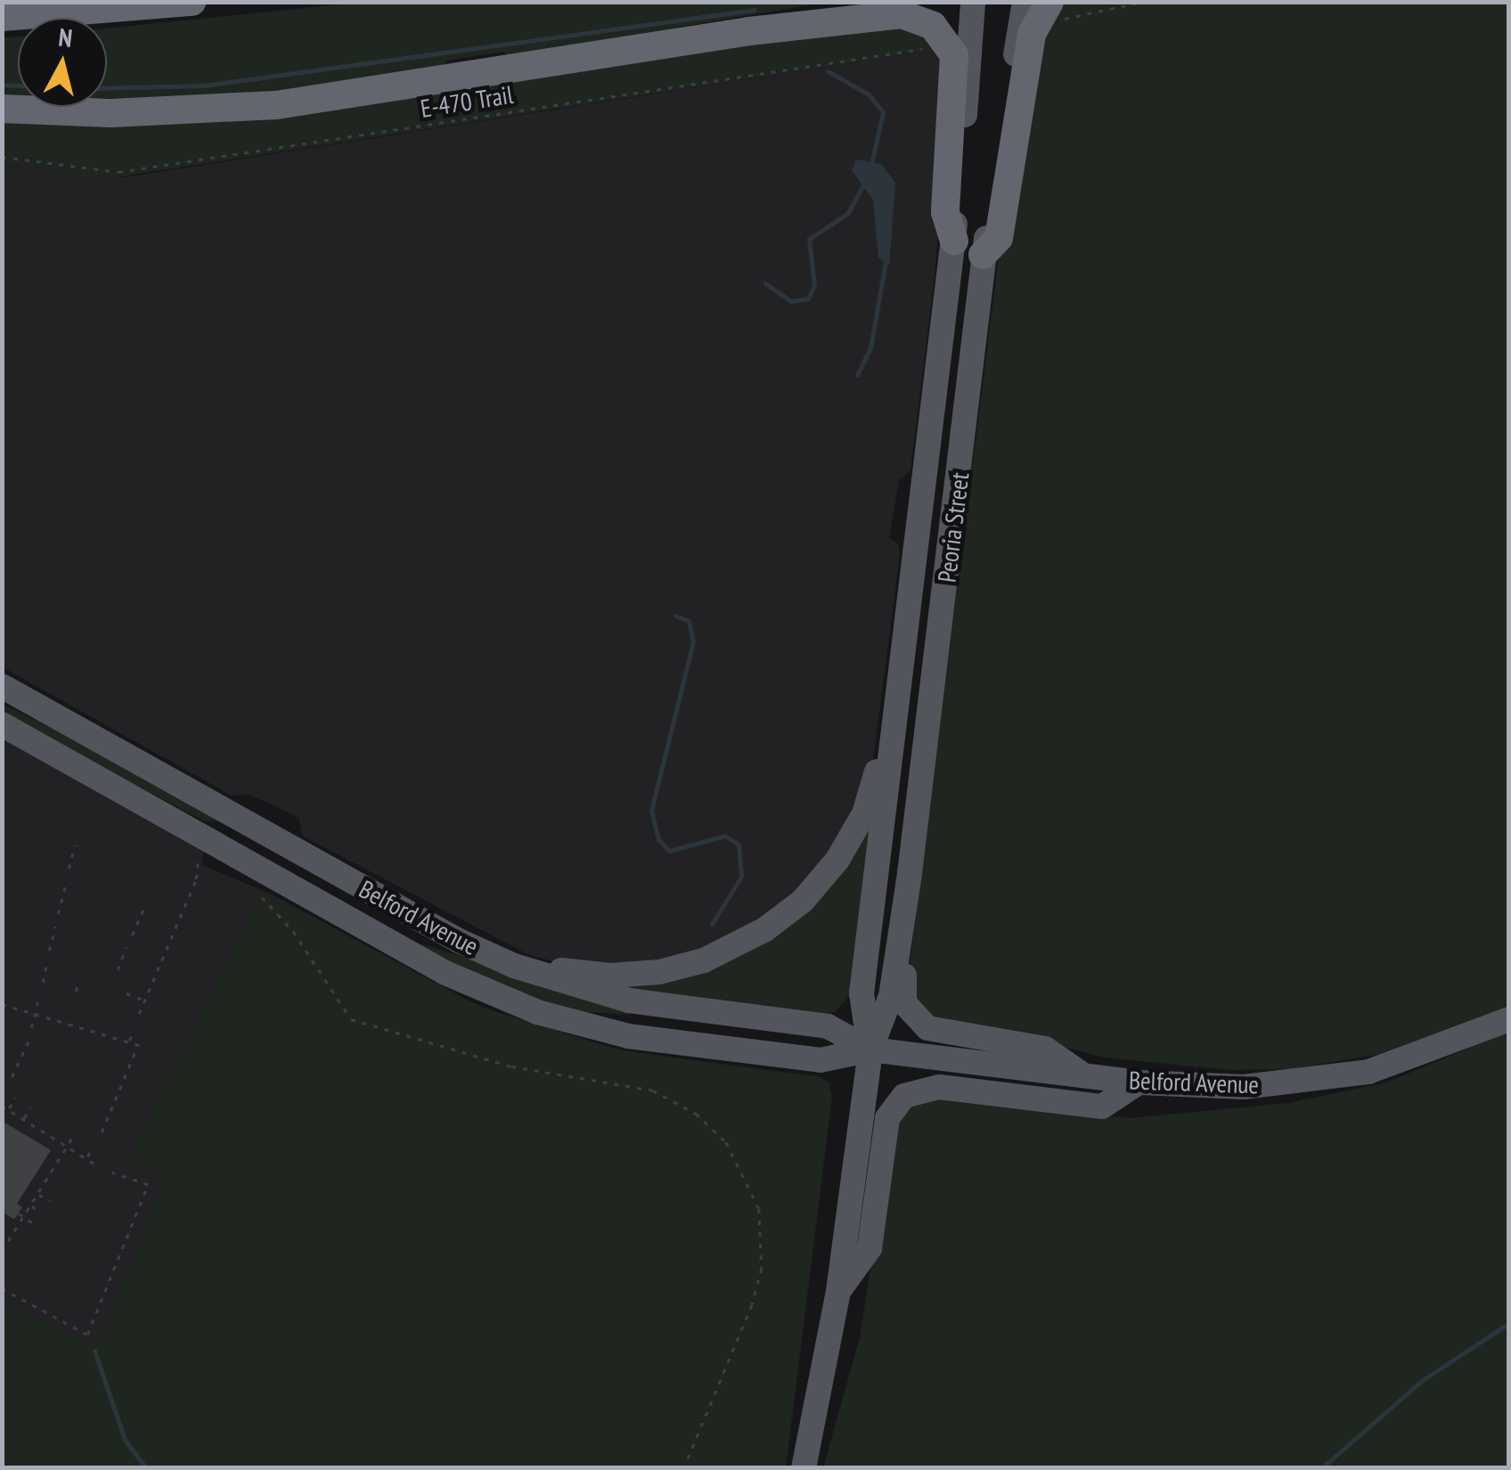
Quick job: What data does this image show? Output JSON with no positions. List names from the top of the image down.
{
  "streets": {
    "main road": ["Peoria Street", "Belford Avenue"],
    "path": ["E-470 Trail"]
  },
  "crossings": [
    ["Peoria Street", "Belford Avenue"]
  ],
  "north": "top"
}
